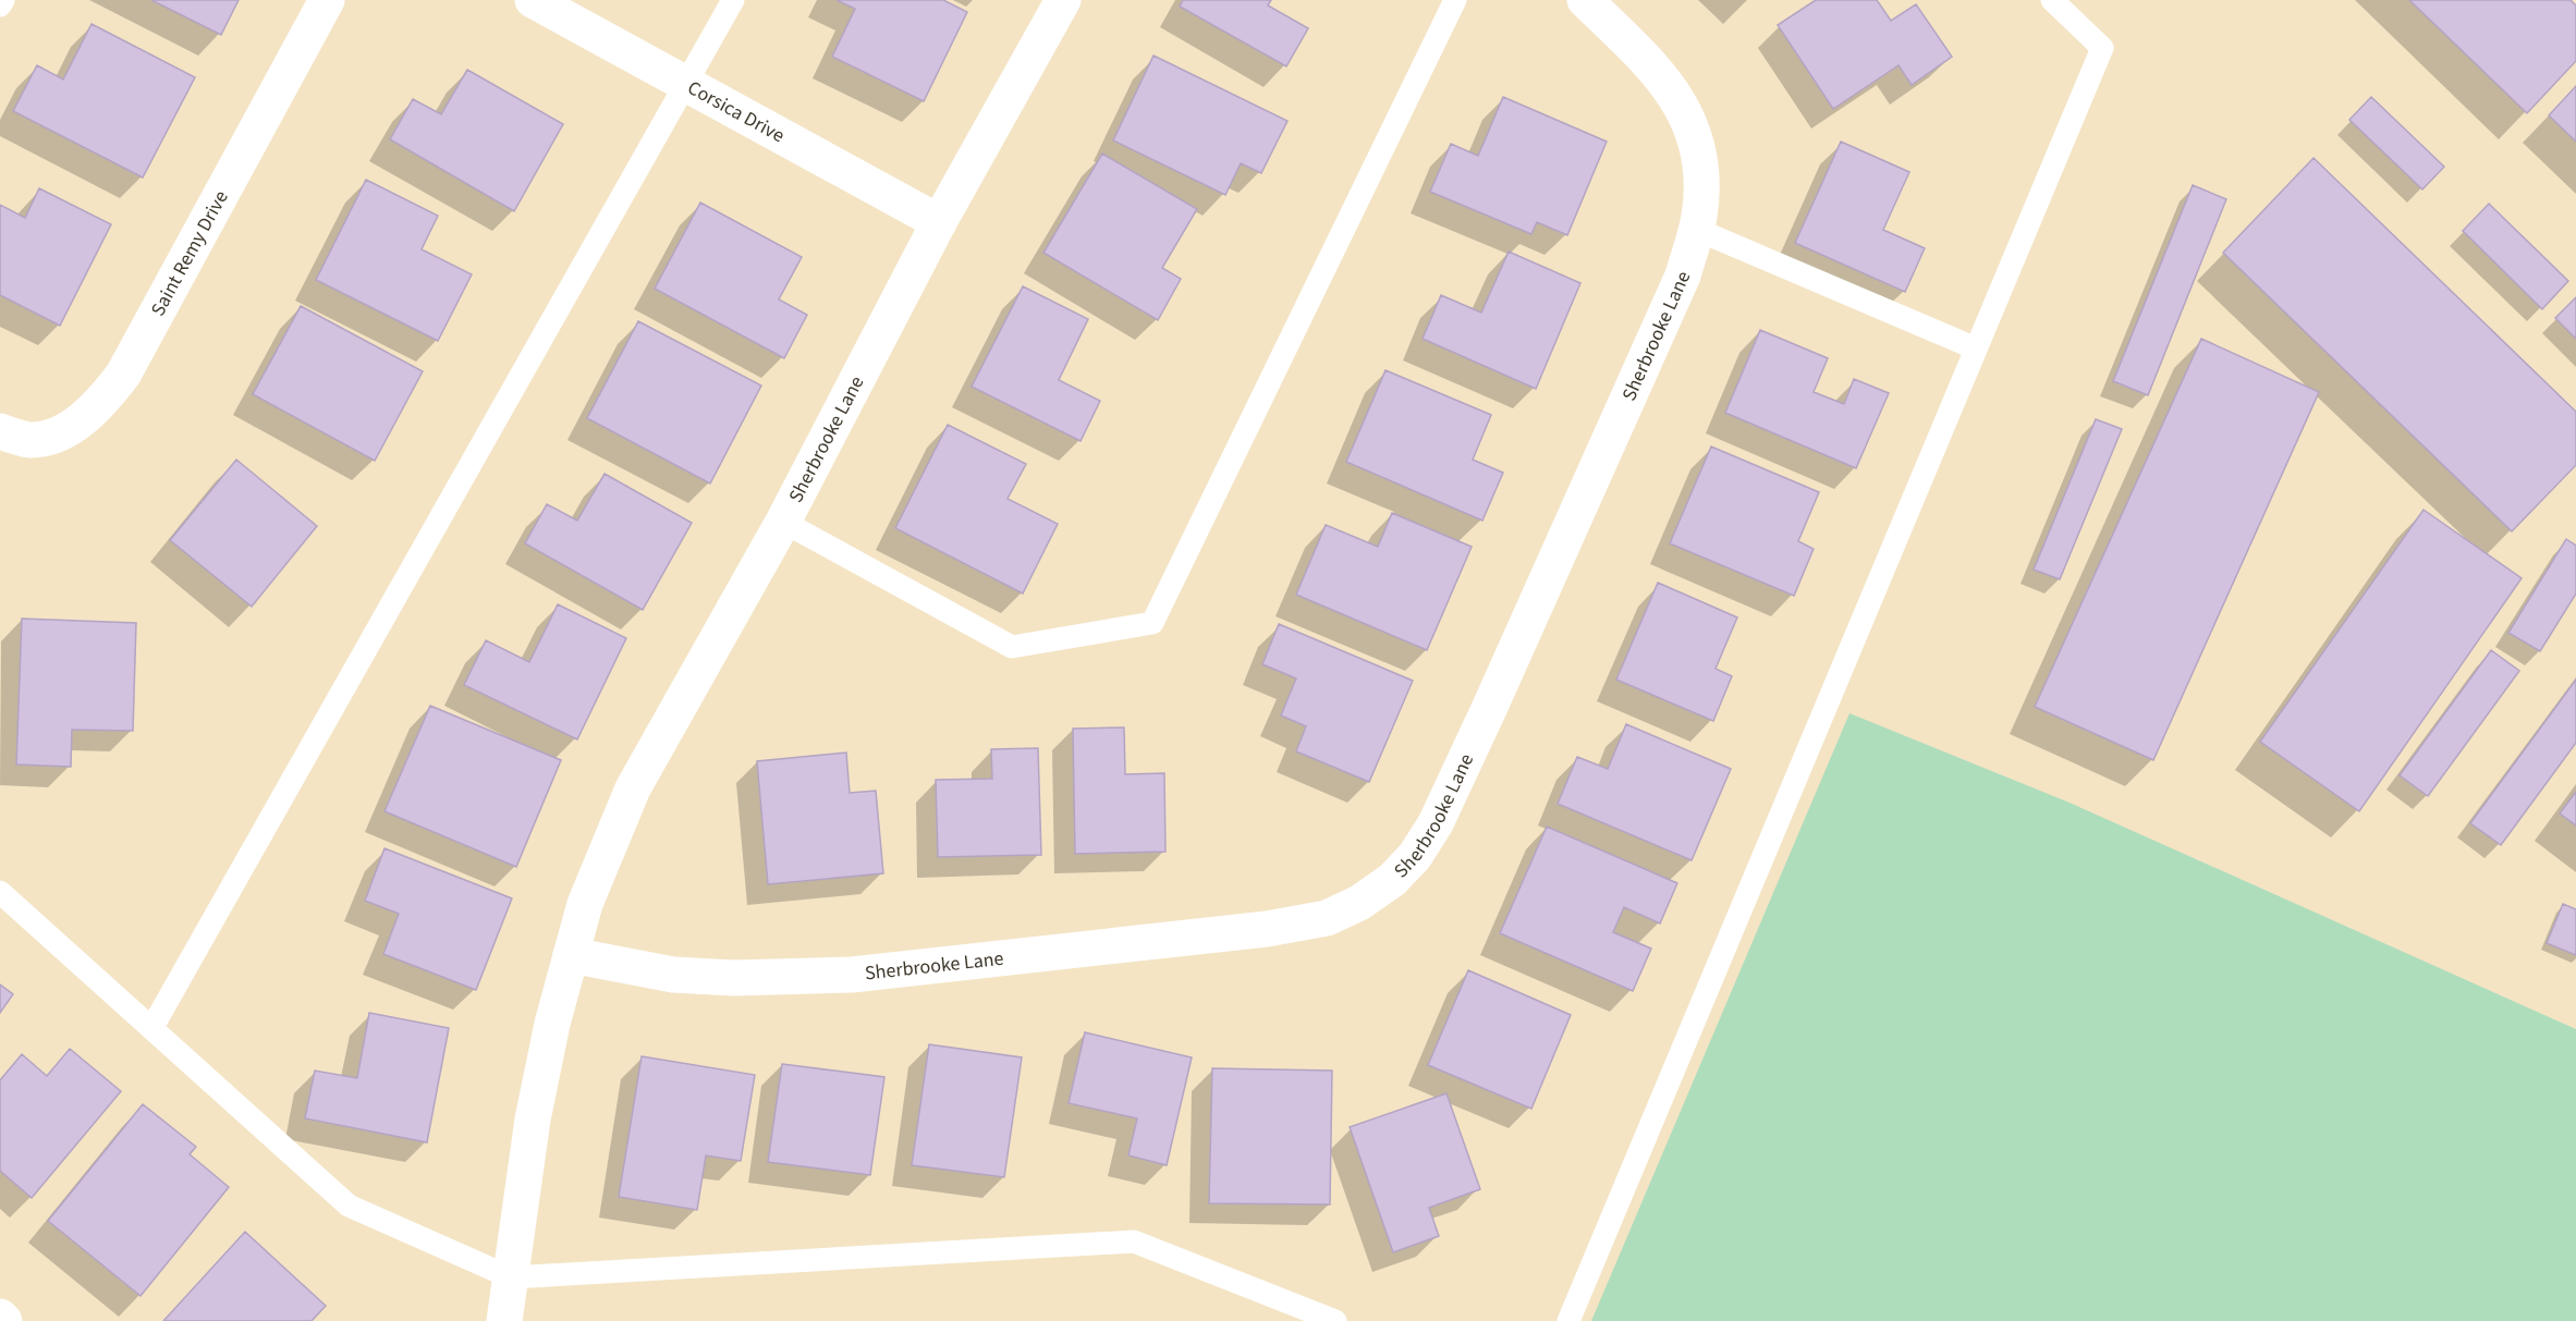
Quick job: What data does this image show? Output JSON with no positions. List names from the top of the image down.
{
  "streets": {
    "street": ["Corsica Drive", "Saint Remy Drive", "Sherbrooke Lane"]
  },
  "crossings": [
    ["Corsica Drive", "Sherbrooke Lane"]
  ]
}
